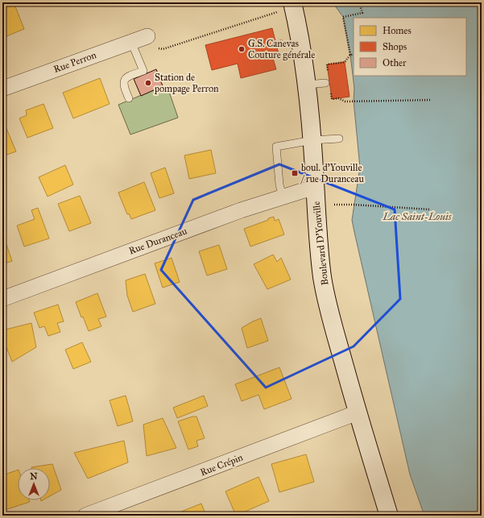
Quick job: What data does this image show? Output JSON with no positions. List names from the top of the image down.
{
  "streets": {
    "street": [
      "Rue Perron",
      "Rue Duranceau",
      "Boulevard D'Youville",
      "Rue Crépin"
    ]
  },
  "crossings": [
    ["Rue Duranceau", "Boulevard D'Youville"],
    ["Boulevard D'Youville", "Rue Crépin"]
  ],
  "water": ["Lac Saint-Louis"],
  "places": {
    "other": ["G.S. Canevas Couture générale", "Station de pompage Perron"],
    "transit": ["boul. d'Youville / rue Duranceau"]
  },
  "legend": ["Homes", "Shops", "Other"],
  "north": "top"
}
